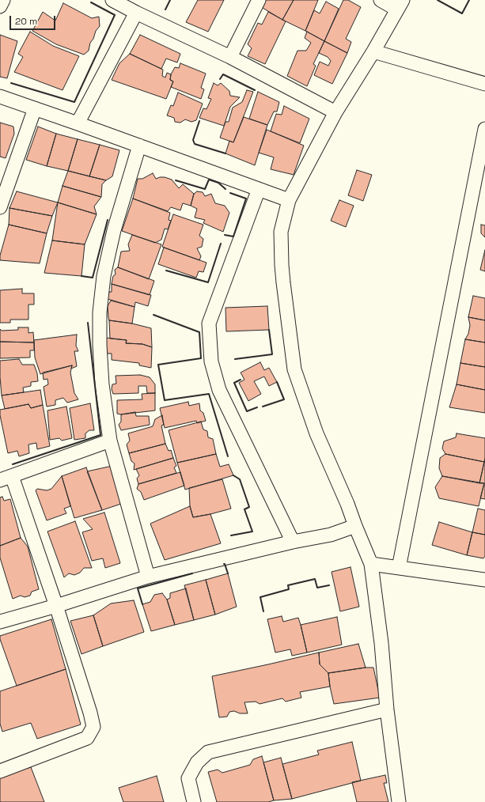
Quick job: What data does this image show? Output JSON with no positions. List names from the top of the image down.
{
  "scale_bar": "20 m"
}
